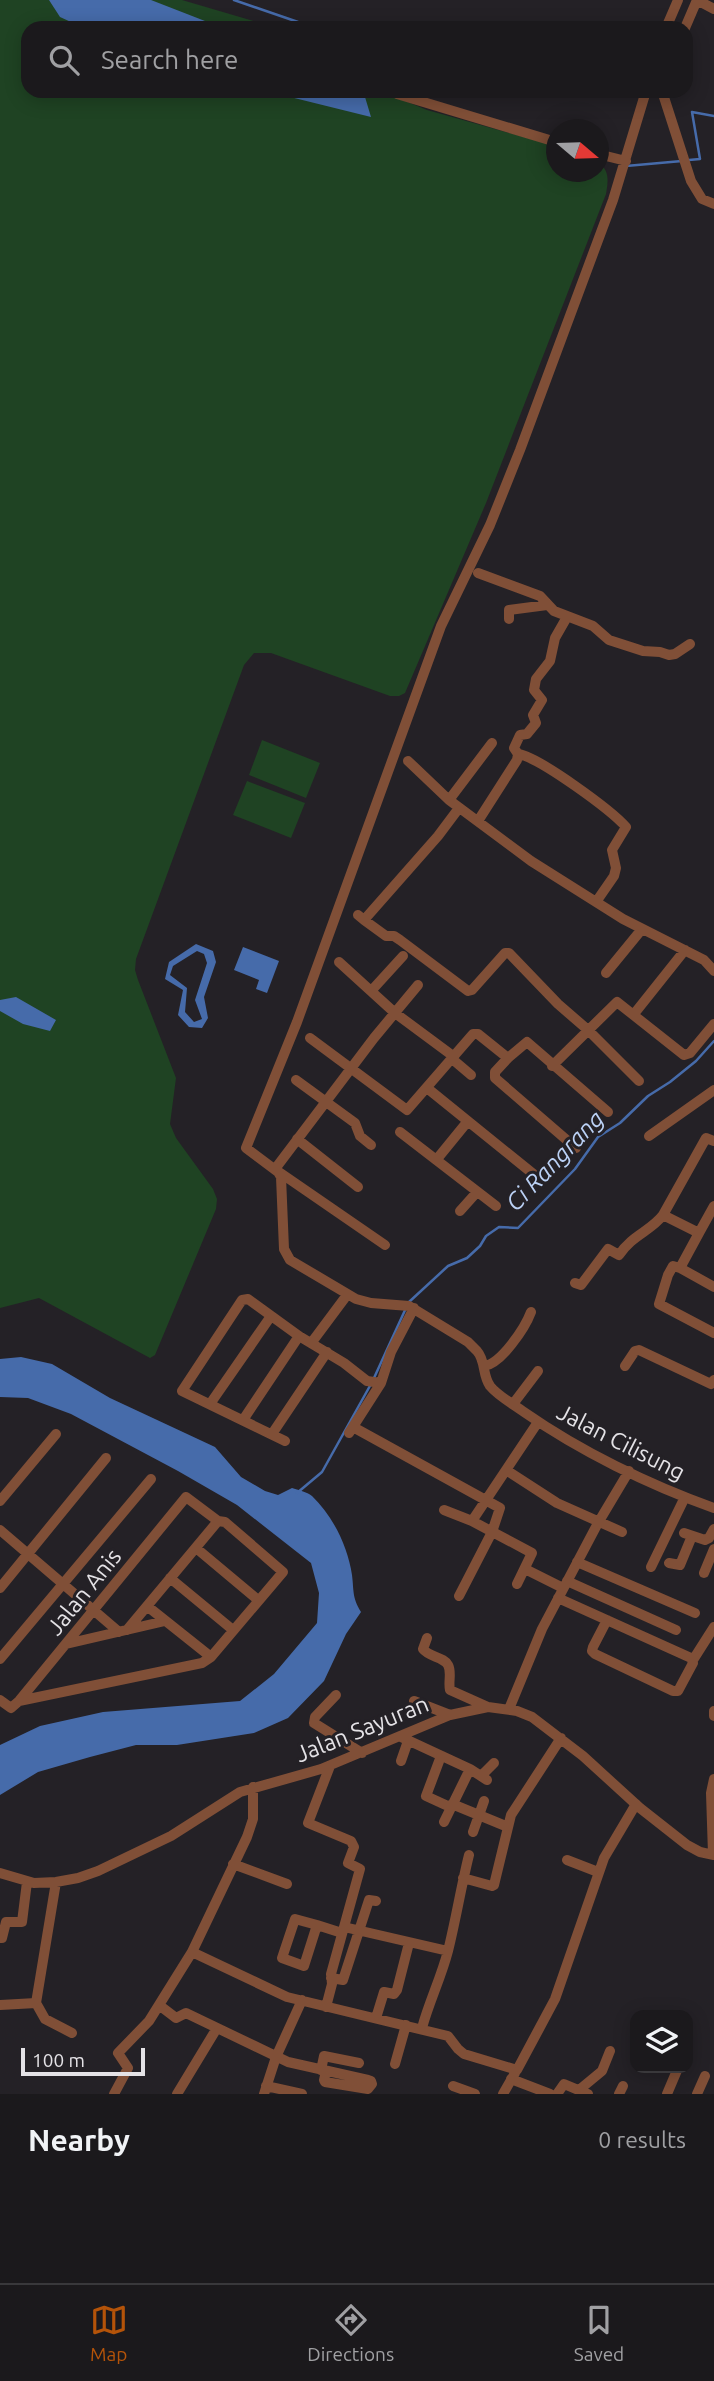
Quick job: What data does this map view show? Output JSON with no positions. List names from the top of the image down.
{
  "streets": {
    "street": ["Jalan Cilisung", "Jalan Anis", "Jalan Sayuran"]
  },
  "water": ["Ci Rangrang"],
  "scale_bar": "100 m",
  "north": "right",
  "page": {
    "search": "Search here",
    "scale": "100 m",
    "heading": ["Nearby", "0 results"],
    "nav": ["Map", "Directions", "Saved"]
  }
}
